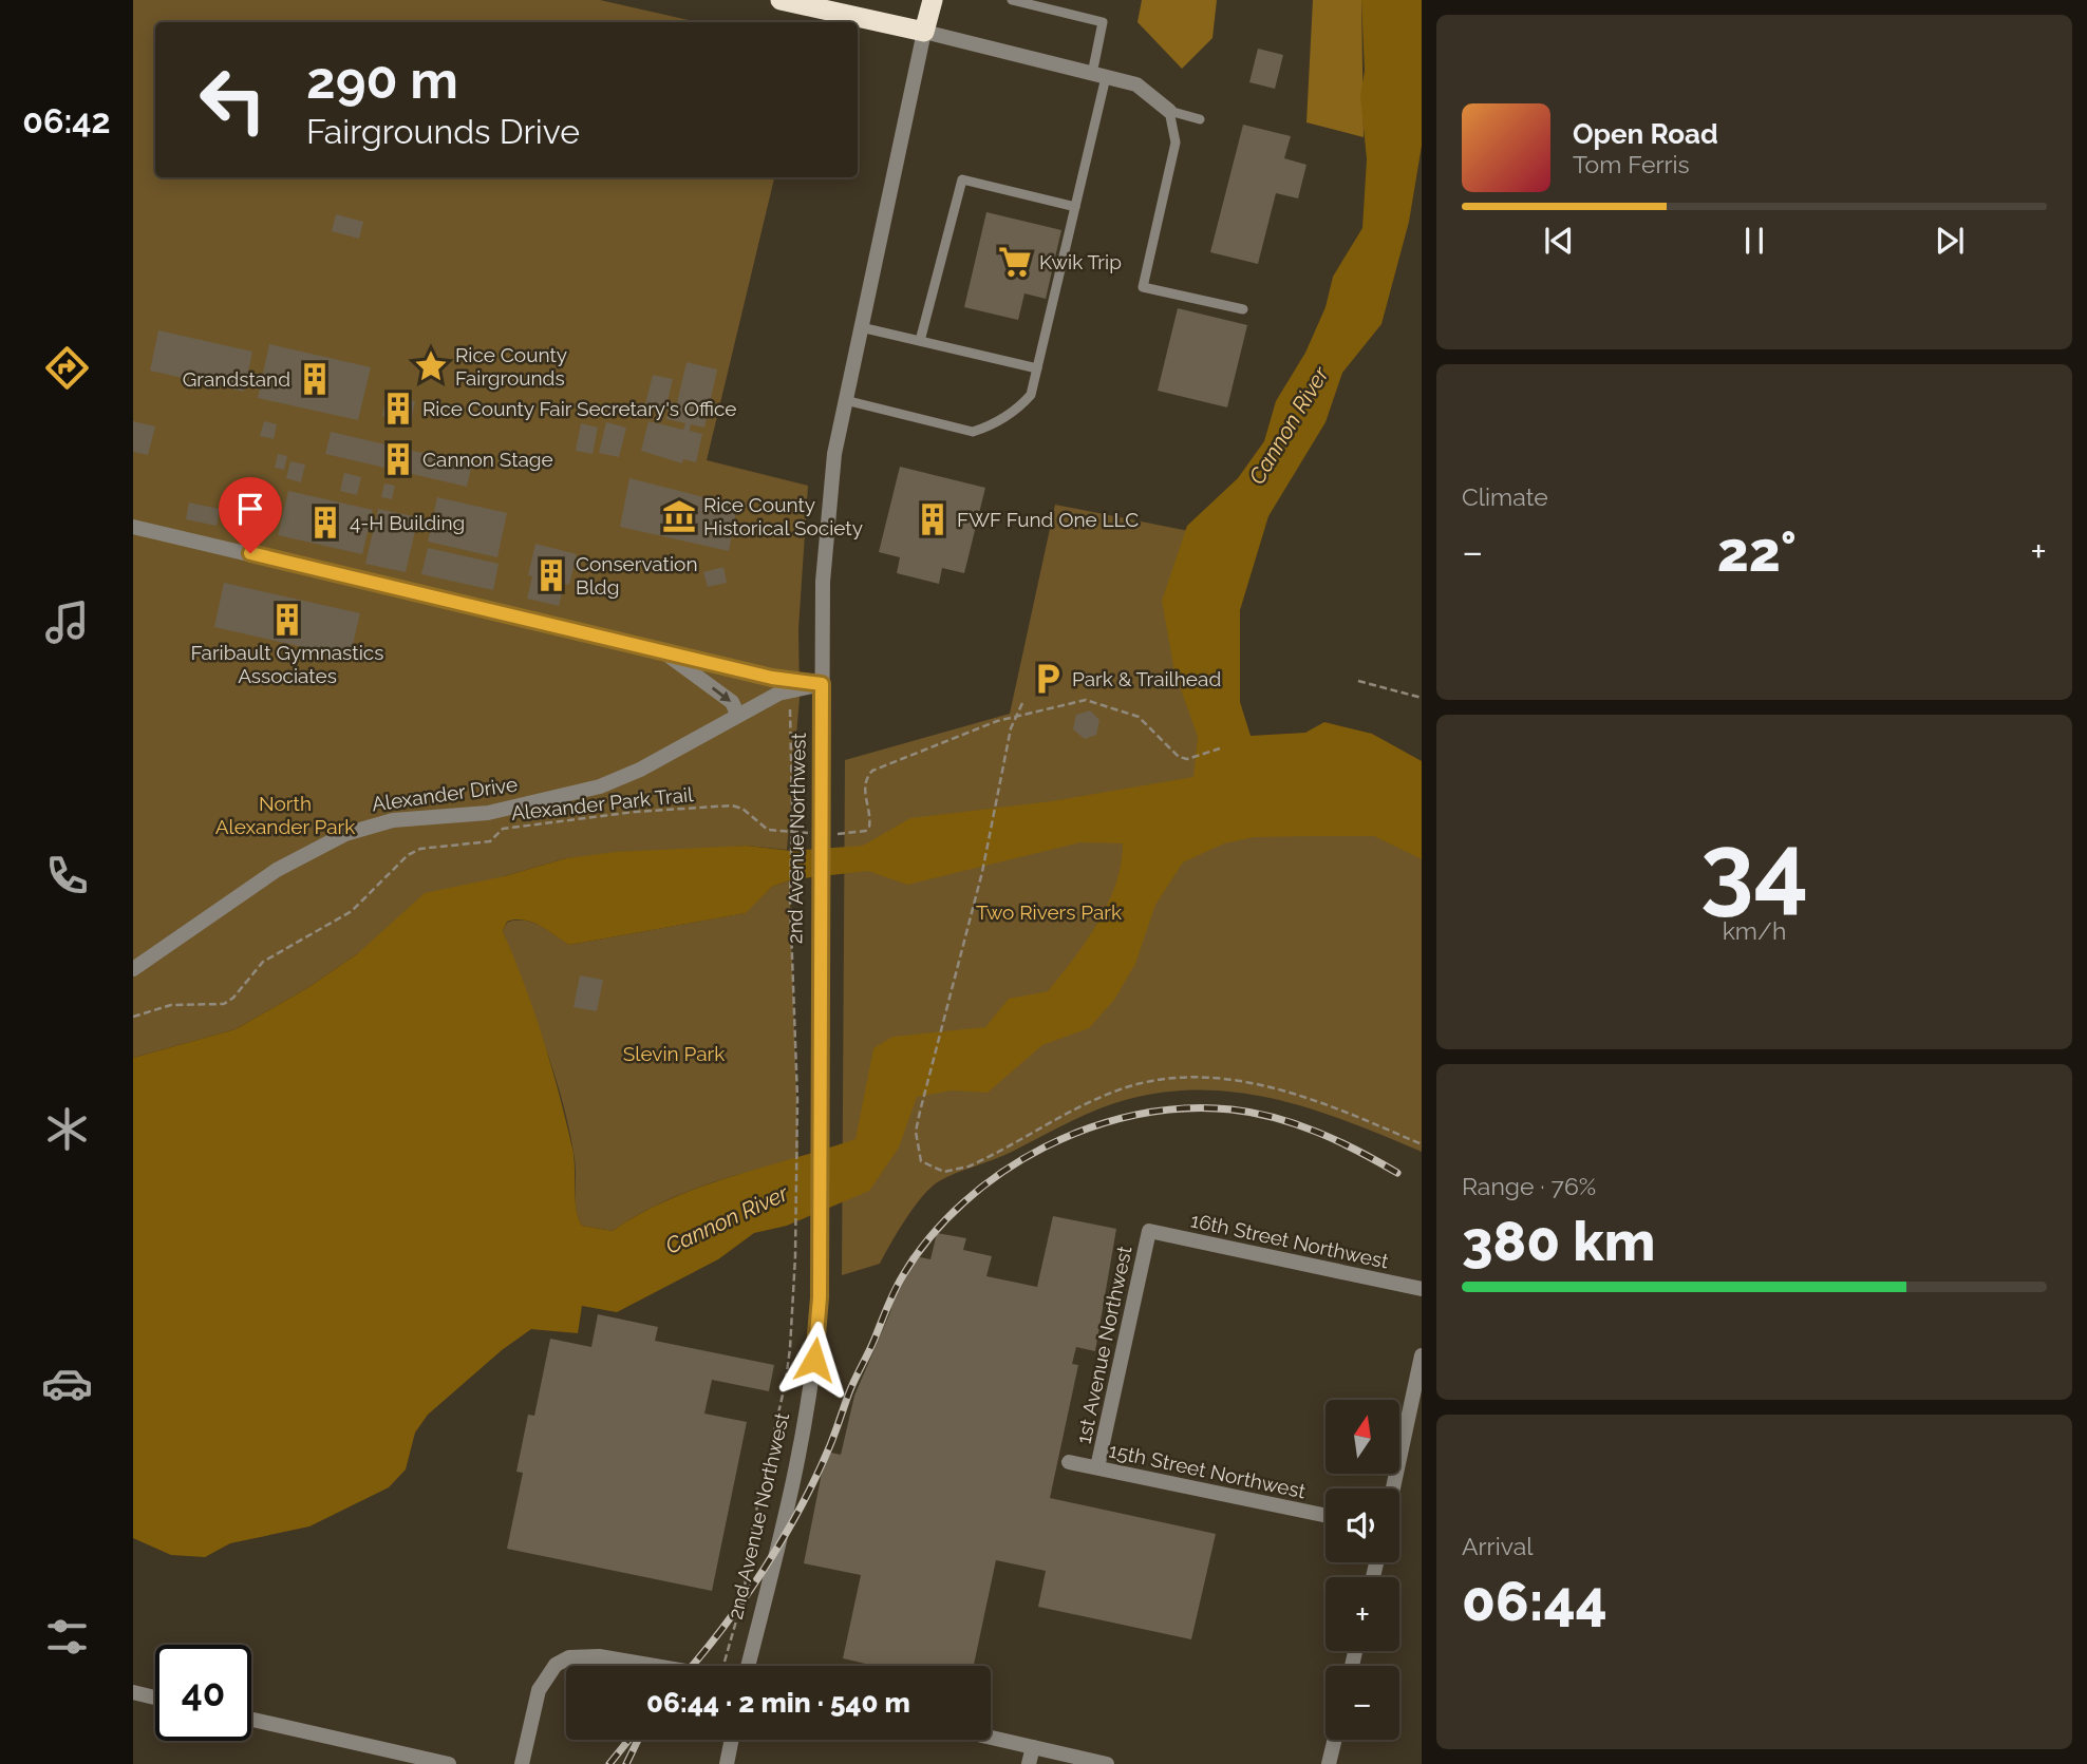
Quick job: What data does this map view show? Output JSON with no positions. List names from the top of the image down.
{
  "streets": {
    "highway": ["2nd Avenue Northwest"],
    "street": [
      "Alexander Drive",
      "16th Street Northwest",
      "1st Avenue Northwest",
      "15th Street Northwest"
    ],
    "path": ["Alexander Park Trail"]
  },
  "crossings": [
    ["Alexander Drive", "2nd Avenue Northwest"],
    ["16th Street Northwest", "1st Avenue Northwest"],
    ["1st Avenue Northwest", "15th Street Northwest"]
  ],
  "water": ["Cannon River"],
  "parks": ["North Alexander Park", "Two Rivers Park", "Slevin Park"],
  "places": {
    "supermarket": ["Kwik Trip"],
    "place": ["Rice County Fairgrounds"],
    "building": [
      "Grandstand",
      "Rice County Fair Secretary's Office",
      "Cannon Stage",
      "FWF Fund One LLC",
      "4-H Building",
      "Conservation Bldg",
      "Faribault Gymnastics Associates"
    ],
    "museum": ["Rice County Historical Society"],
    "parking": ["Park & Trailhead"]
  },
  "north": "top",
  "page": {
    "tabs": "06:42",
    "turn": ["290 m", "Fairgrounds Drive"],
    "song": ["Open Road", "Tom Ferris"],
    "tile": [
      "Climate",
      ["34", "km/h"],
      ["Range · 76%", "380 km"],
      ["Arrival", "06:44"]
    ],
    "heat": ["−", "22°", "+"],
    "map_buttons": ["+", "−"],
    "limit": "40",
    "trip": "06:44 · 2 min · 540 m"
  }
}
